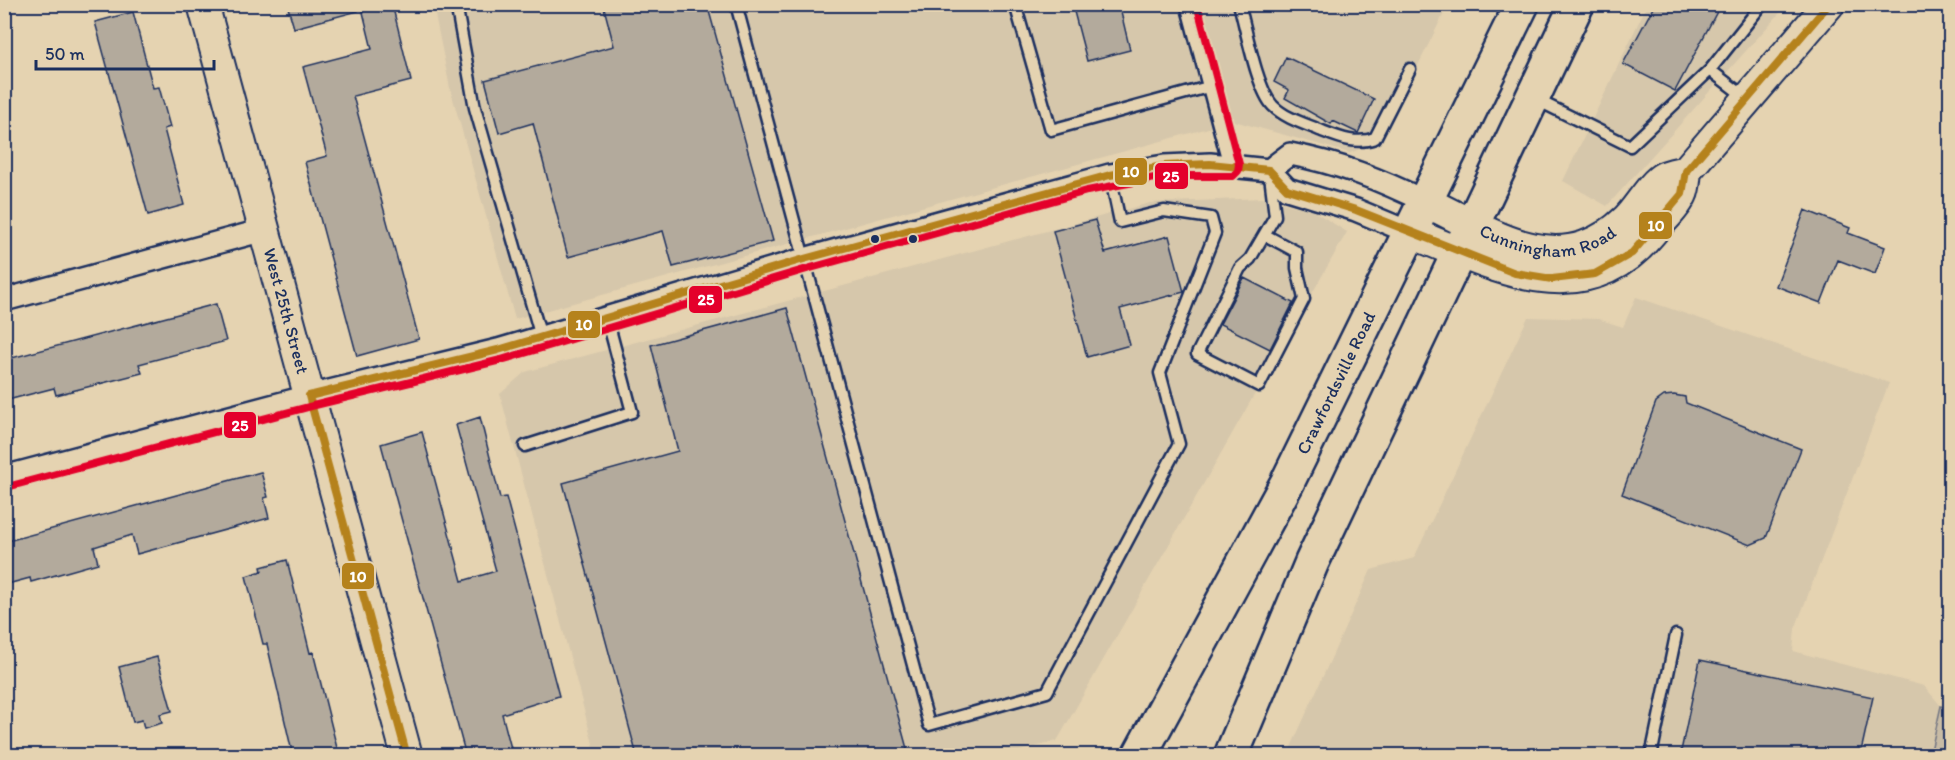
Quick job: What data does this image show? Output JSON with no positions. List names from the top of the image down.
{
  "streets": {
    "main road": ["Crawfordsville Road"],
    "street": ["Cunningham Road", "West 25th Street"]
  },
  "crossings": [
    ["Cunningham Road", "Crawfordsville Road"]
  ],
  "lines": ["transit line 10", "transit line 25"],
  "scale_bar": "50 m"
}
